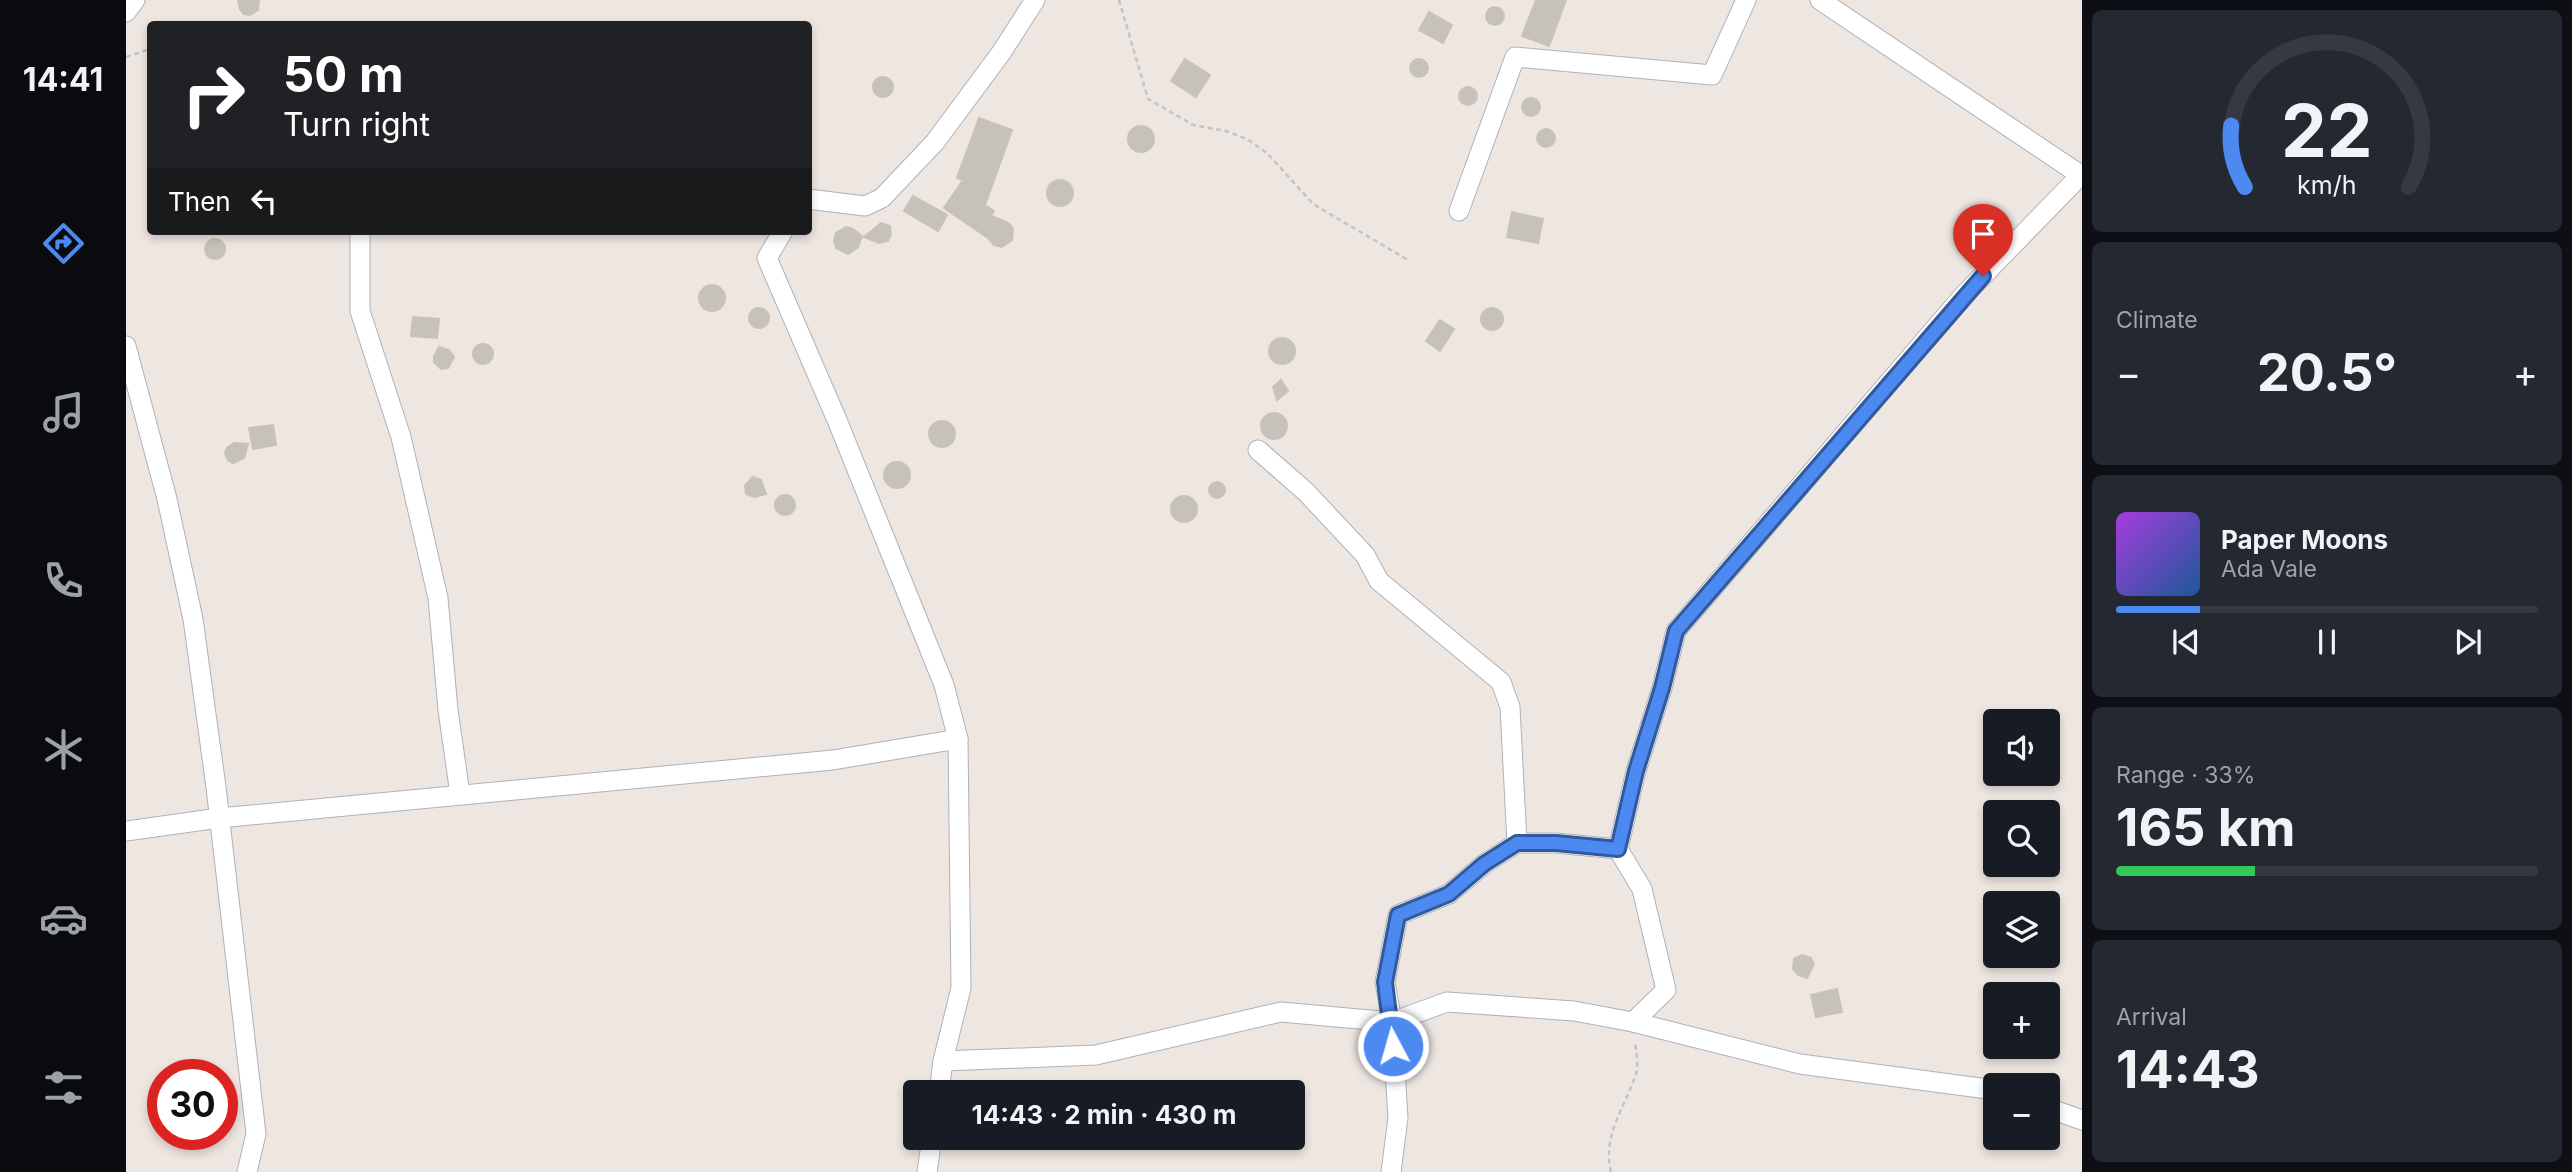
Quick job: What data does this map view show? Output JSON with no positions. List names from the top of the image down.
{
  "page": {
    "tabs": "14:41",
    "turn": ["50 m", "Turn right"],
    "then": "Then",
    "tile": [
      "Climate",
      ["Range · 33%", "165 km"],
      ["Arrival", "14:43"]
    ],
    "heat": ["−", "20.5°", "+"],
    "song": ["Paper Moons", "Ada Vale"],
    "map_buttons": ["+", "−"],
    "limit": "30",
    "trip": "14:43 · 2 min · 430 m",
    "gauge": ["22", "km/h"]
  }
}
